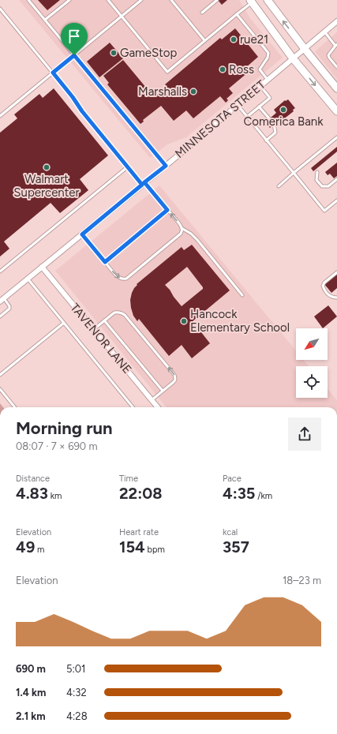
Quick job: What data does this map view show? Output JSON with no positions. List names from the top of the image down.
{
  "streets": {
    "street": ["MINNESOTA STREET", "TAVENOR LANE"]
  },
  "crossings": [
    ["MINNESOTA STREET", "TAVENOR LANE"]
  ],
  "places": [
    "rue21",
    "GameStop",
    "Ross",
    "Marshalls",
    "Comerica Bank",
    "Walmart Supercenter",
    "Hancock Elementary School"
  ],
  "north": "bottom left",
  "page": {
    "heading": ["Morning run", "08:07 · 7 × 690 m"],
    "stats": [
      ["Distance", "4.83 km"],
      ["Time", "22:08"],
      ["Pace", "4:35 /km"],
      ["Elevation", "49 m"],
      ["Heart rate", "154 bpm"],
      ["kcal", "357"]
    ],
    "chart": ["Elevation", "18–23 m"],
    "list": [
      {
        "name": "690 m",
        "note": "5:01"
      },
      {
        "name": "1.4 km",
        "note": "4:32"
      },
      {
        "name": "2.1 km",
        "note": "4:28"
      }
    ]
  }
}
